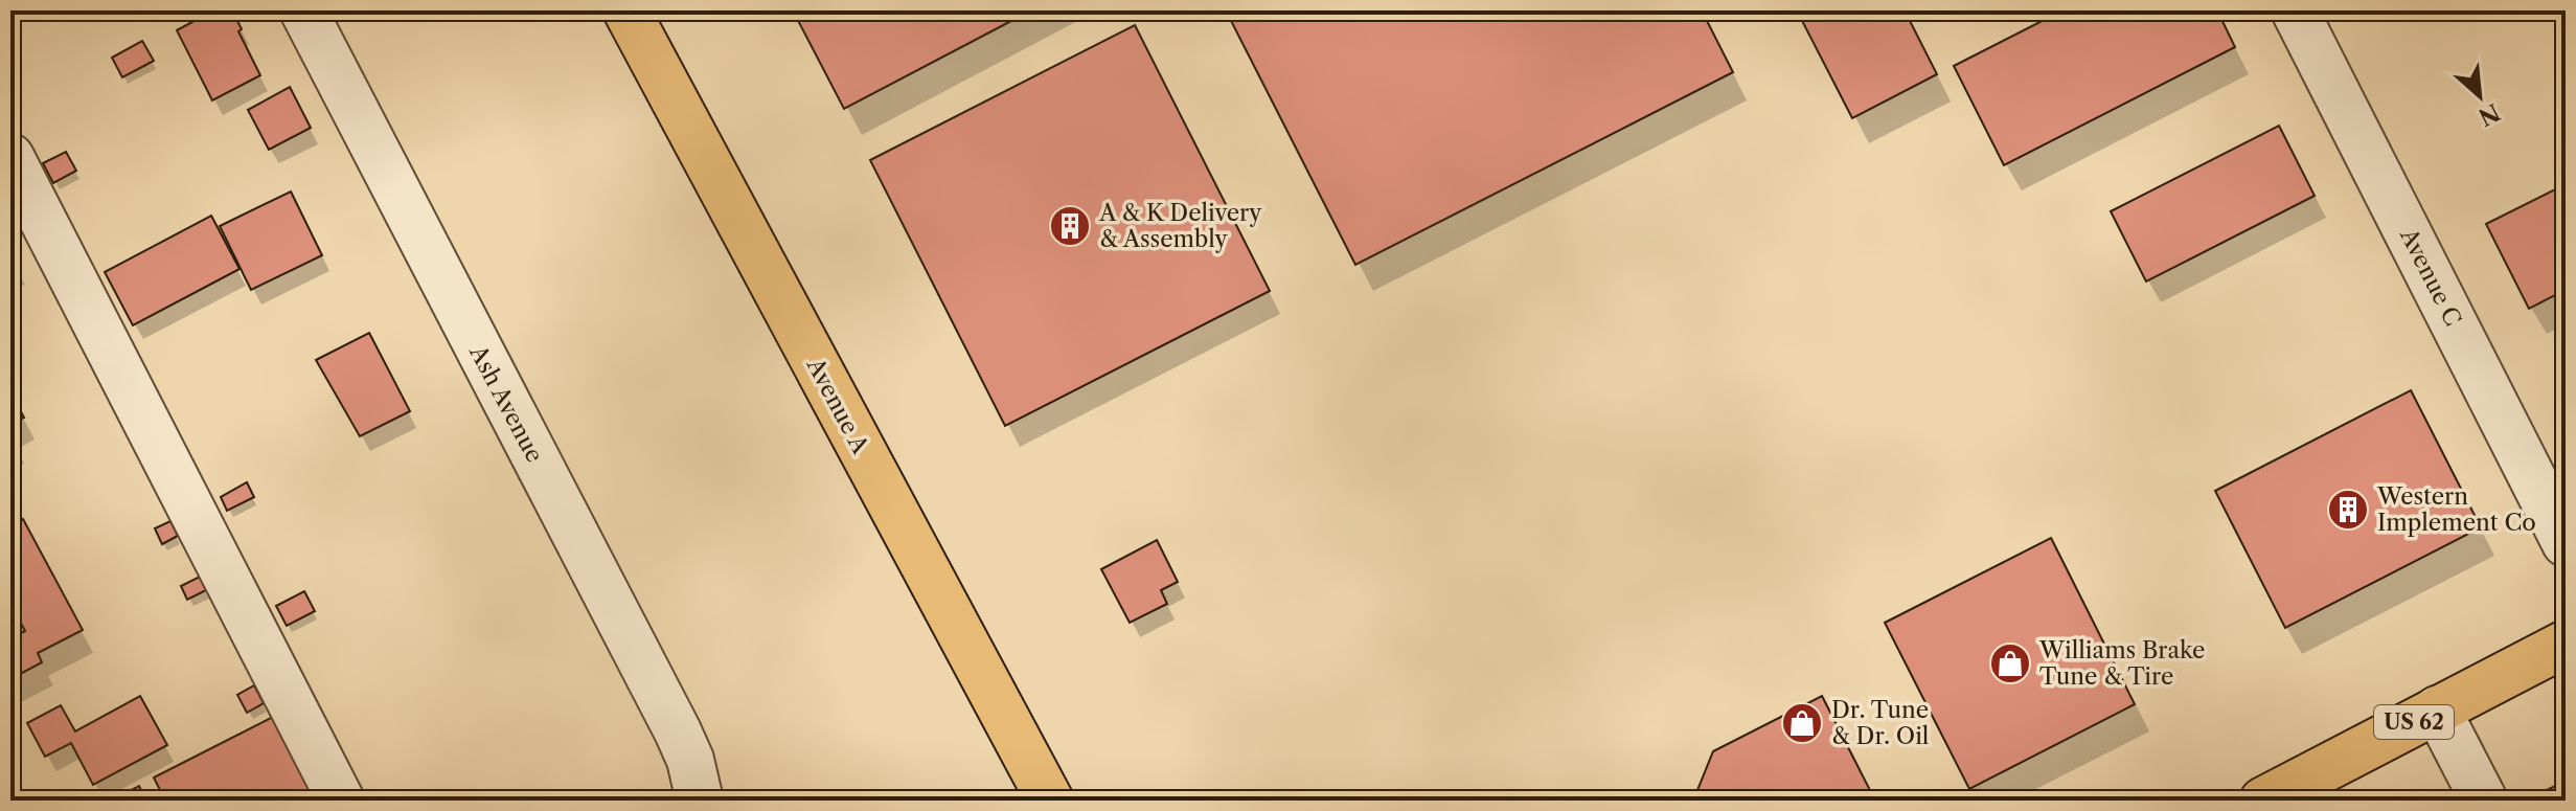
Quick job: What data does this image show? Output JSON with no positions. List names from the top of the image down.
{
  "streets": {
    "main road": ["Avenue A", "US 62"],
    "street": ["Avenue C", "Ash Avenue"]
  },
  "places": {
    "building": ["A & K Delivery & Assembly", "Western Implement Co"],
    "shop": ["Williams Brake Tune & Tire", "Dr. Tune & Dr. Oil"]
  },
  "north": "bottom right"
}
